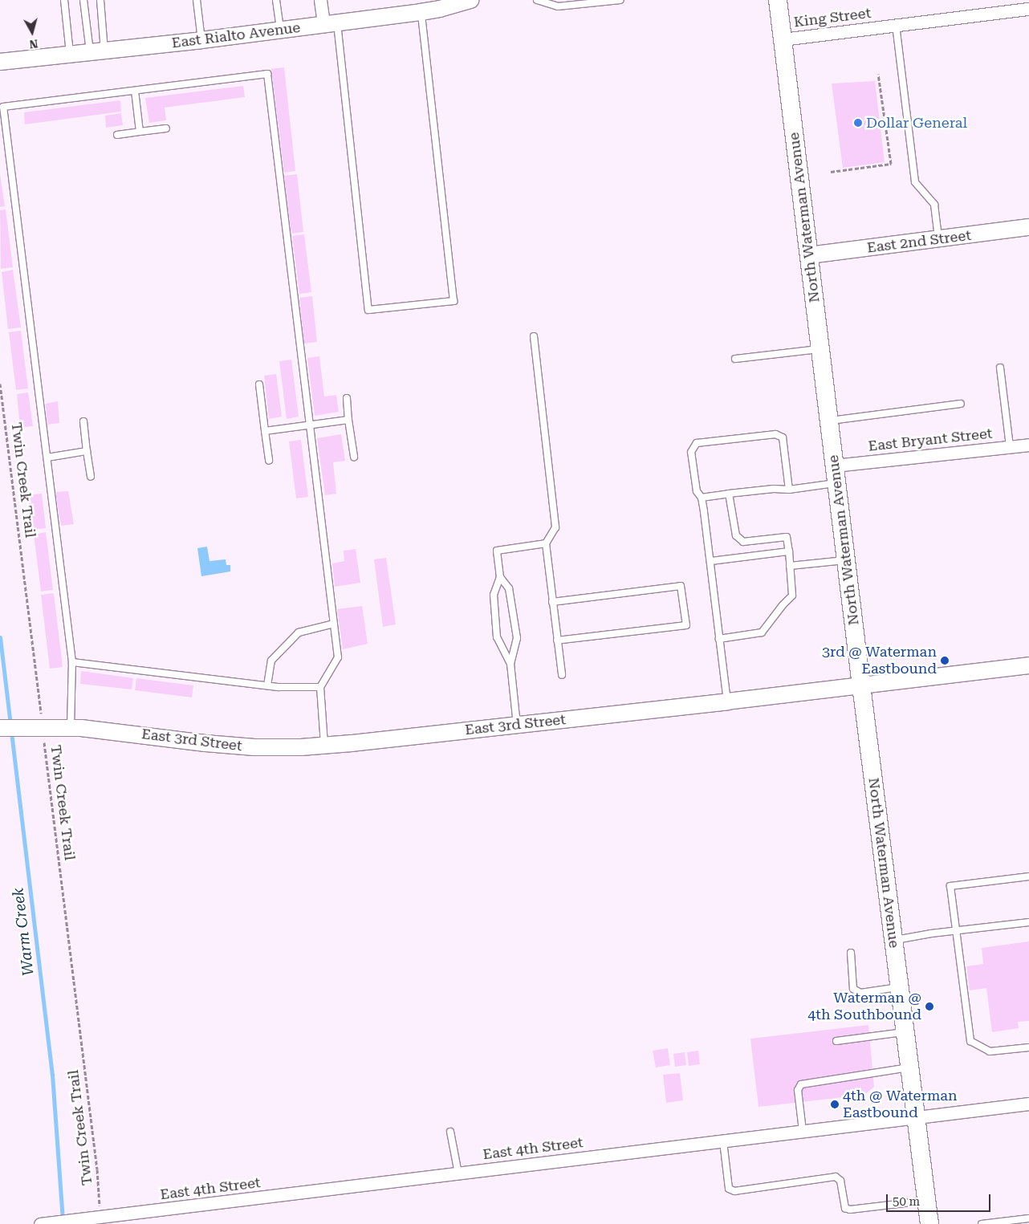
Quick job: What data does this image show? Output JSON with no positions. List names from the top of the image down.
{
  "streets": {
    "main road": [
      "East Rialto Avenue",
      "North Waterman Avenue",
      "East 2nd Street",
      "East 3rd Street"
    ],
    "street": ["King Street", "East Bryant Street", "East 4th Street"],
    "path": ["Twin Creek Trail"]
  },
  "crossings": [
    ["King Street", "North Waterman Avenue"],
    ["North Waterman Avenue", "East 2nd Street"],
    ["North Waterman Avenue", "East Bryant Street"],
    ["North Waterman Avenue", "East 3rd Street"],
    ["North Waterman Avenue", "East 4th Street"],
    ["Twin Creek Trail", "East 3rd Street"],
    ["Twin Creek Trail", "East 4th Street"]
  ],
  "water": ["Warm Creek"],
  "places": [
    "Dollar General",
    "3rd @ Waterman Eastbound",
    "Waterman @ 4th Southbound",
    "4th @ Waterman Eastbound"
  ],
  "scale_bar": "50 m",
  "north": "bottom"
}
